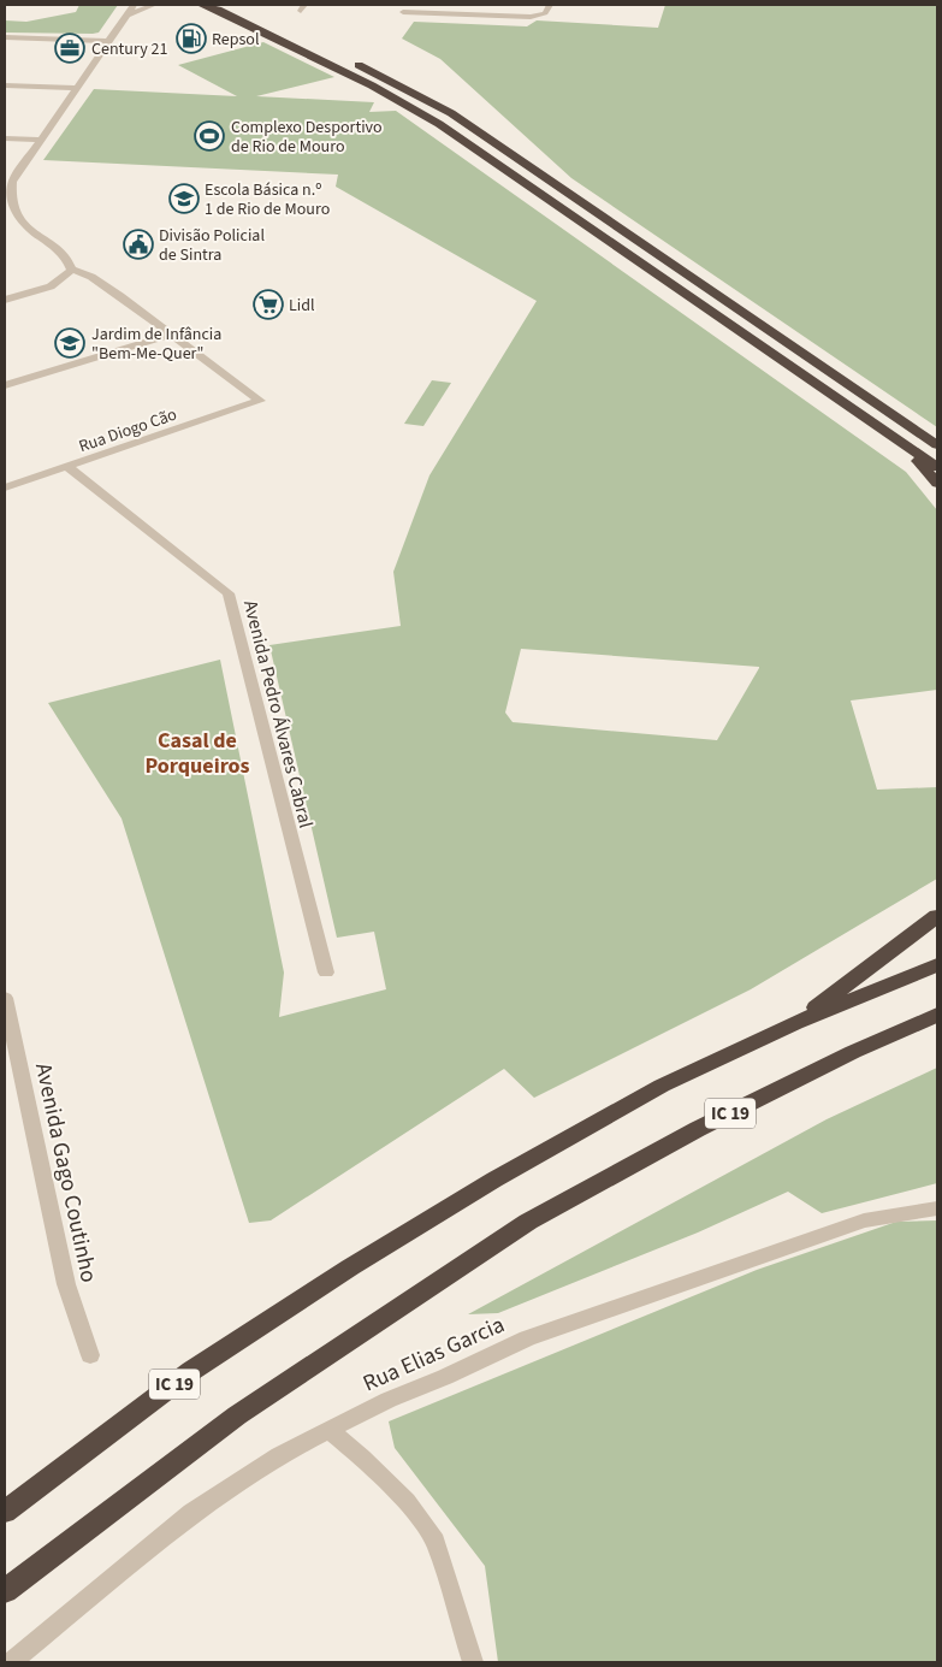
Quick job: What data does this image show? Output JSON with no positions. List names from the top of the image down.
{
  "streets": {
    "highway": ["IC 19"],
    "street": [
      "Rua Diogo Cão",
      "Avenida Pedro Álvares Cabral",
      "Avenida Gago Coutinho",
      "Rua Elias Garcia"
    ]
  },
  "crossings": [
    ["Rua Diogo Cão", "Avenida Pedro Álvares Cabral"]
  ],
  "districts": ["Casal de Porqueiros"],
  "places": {
    "fuel station": ["Repsol"],
    "office": ["Century 21"],
    "sports": ["Complexo Desportivo de Rio de Mouro"],
    "school or university": ["Escola Básica n.º 1 de Rio de Mouro", "Jardim de Infância \"Bem-Me-Quer\""],
    "public building": ["Divisão Policial de Sintra"],
    "supermarket": ["Lidl"]
  }
}
